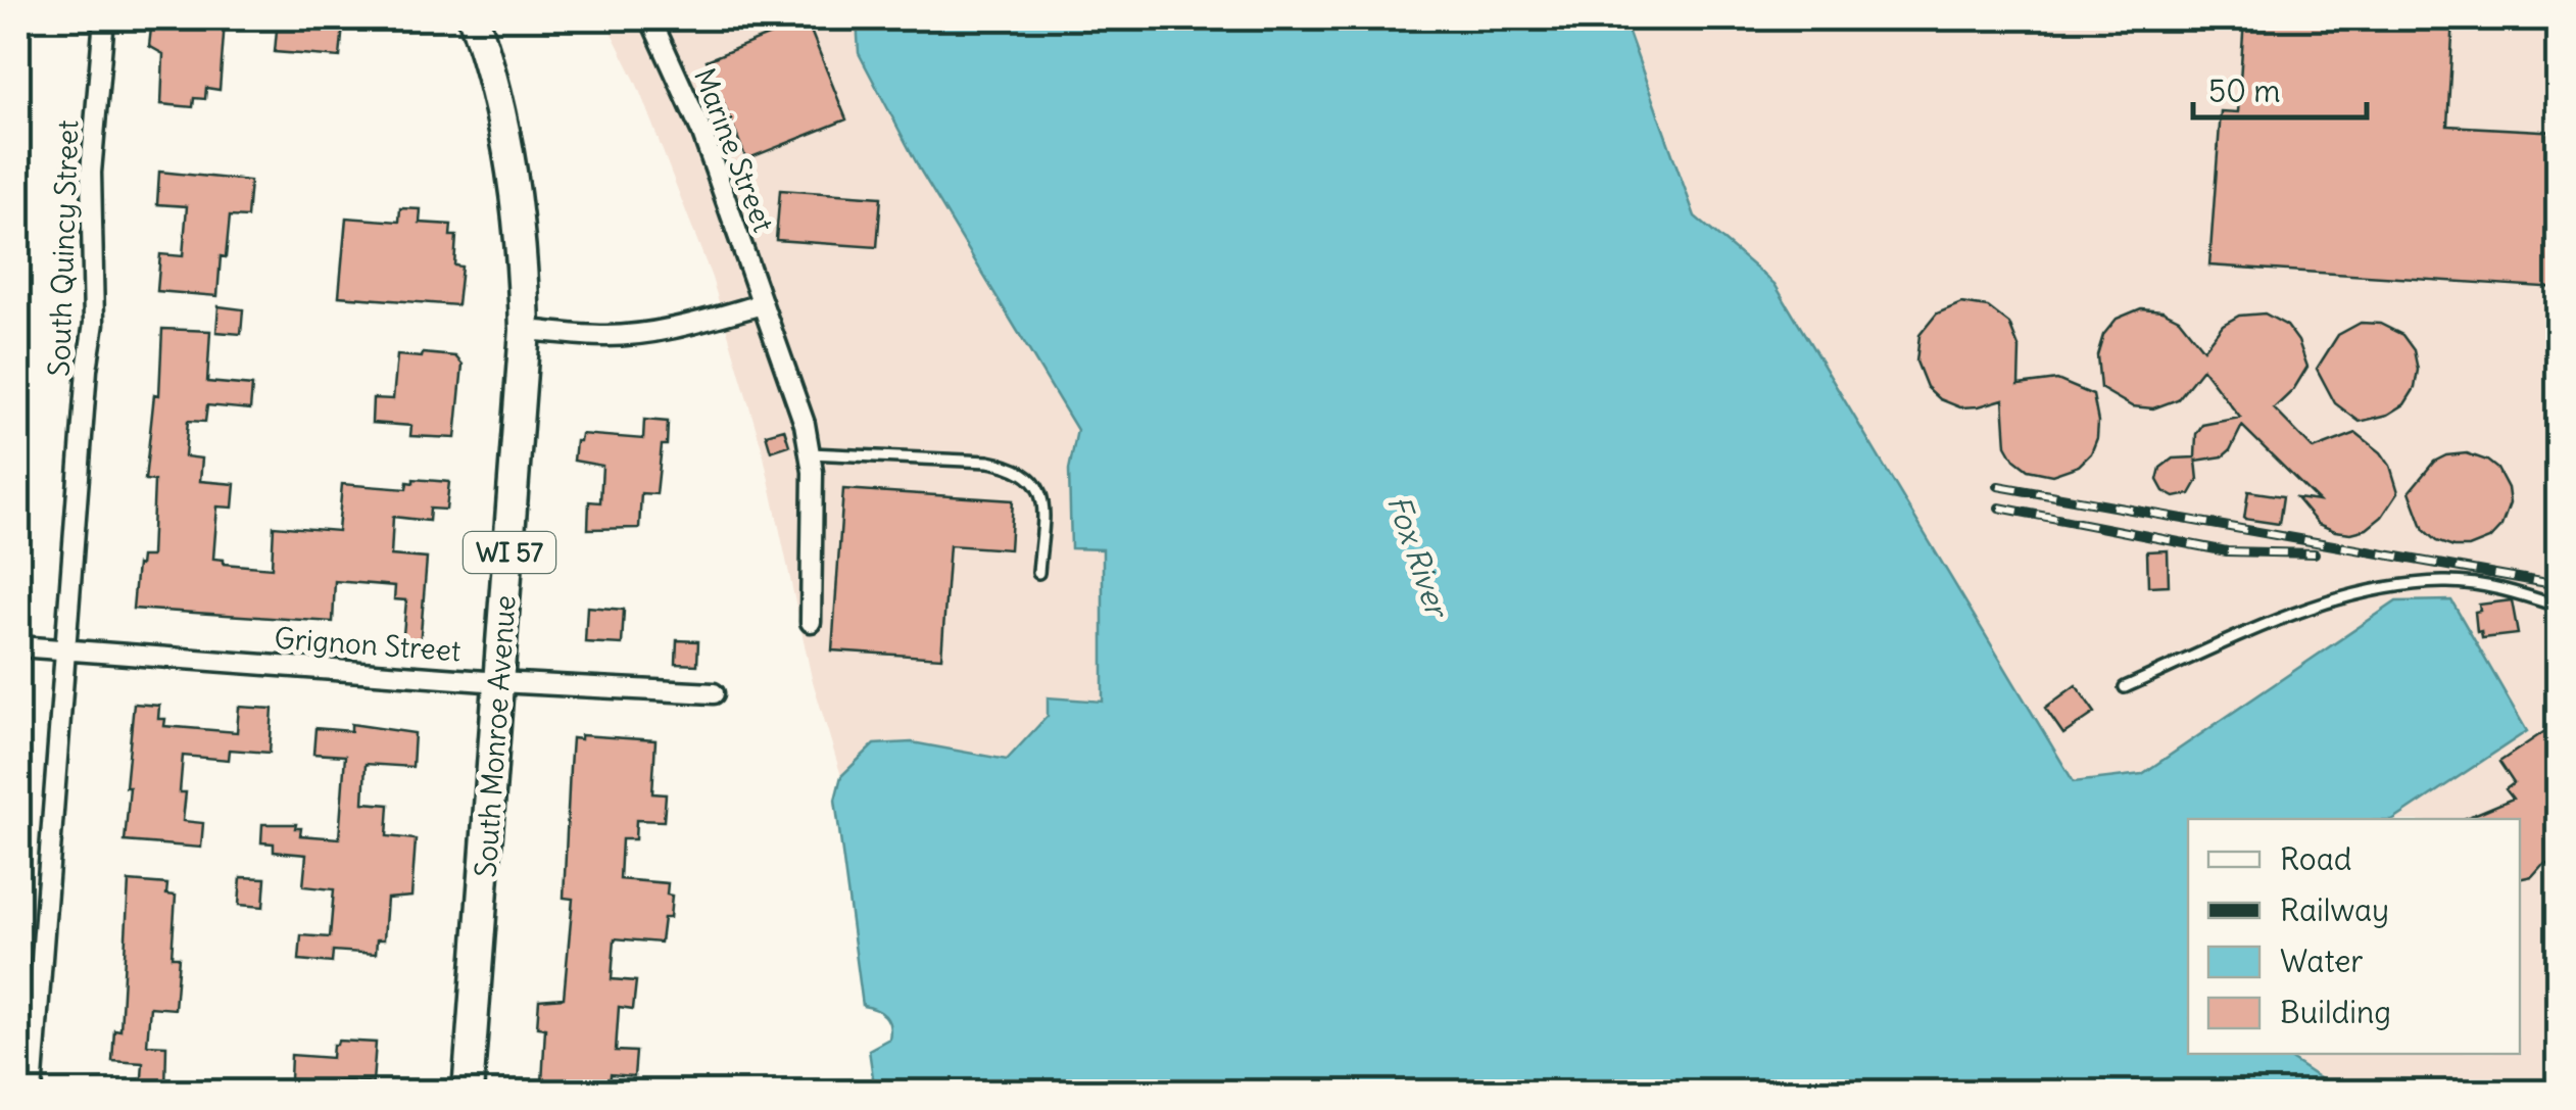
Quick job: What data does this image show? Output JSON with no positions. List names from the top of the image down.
{
  "streets": {
    "main road": ["WI 57", "South Monroe Avenue"],
    "street": ["Marine Street", "South Quincy Street", "Grignon Street"]
  },
  "crossings": [
    ["South Quincy Street", "Grignon Street"],
    ["Grignon Street", "South Monroe Avenue"]
  ],
  "water": ["Fox River"],
  "legend": [
    "Road",
    "Railway",
    "Water",
    "Building"
  ],
  "scale_bar": "50 m"
}
